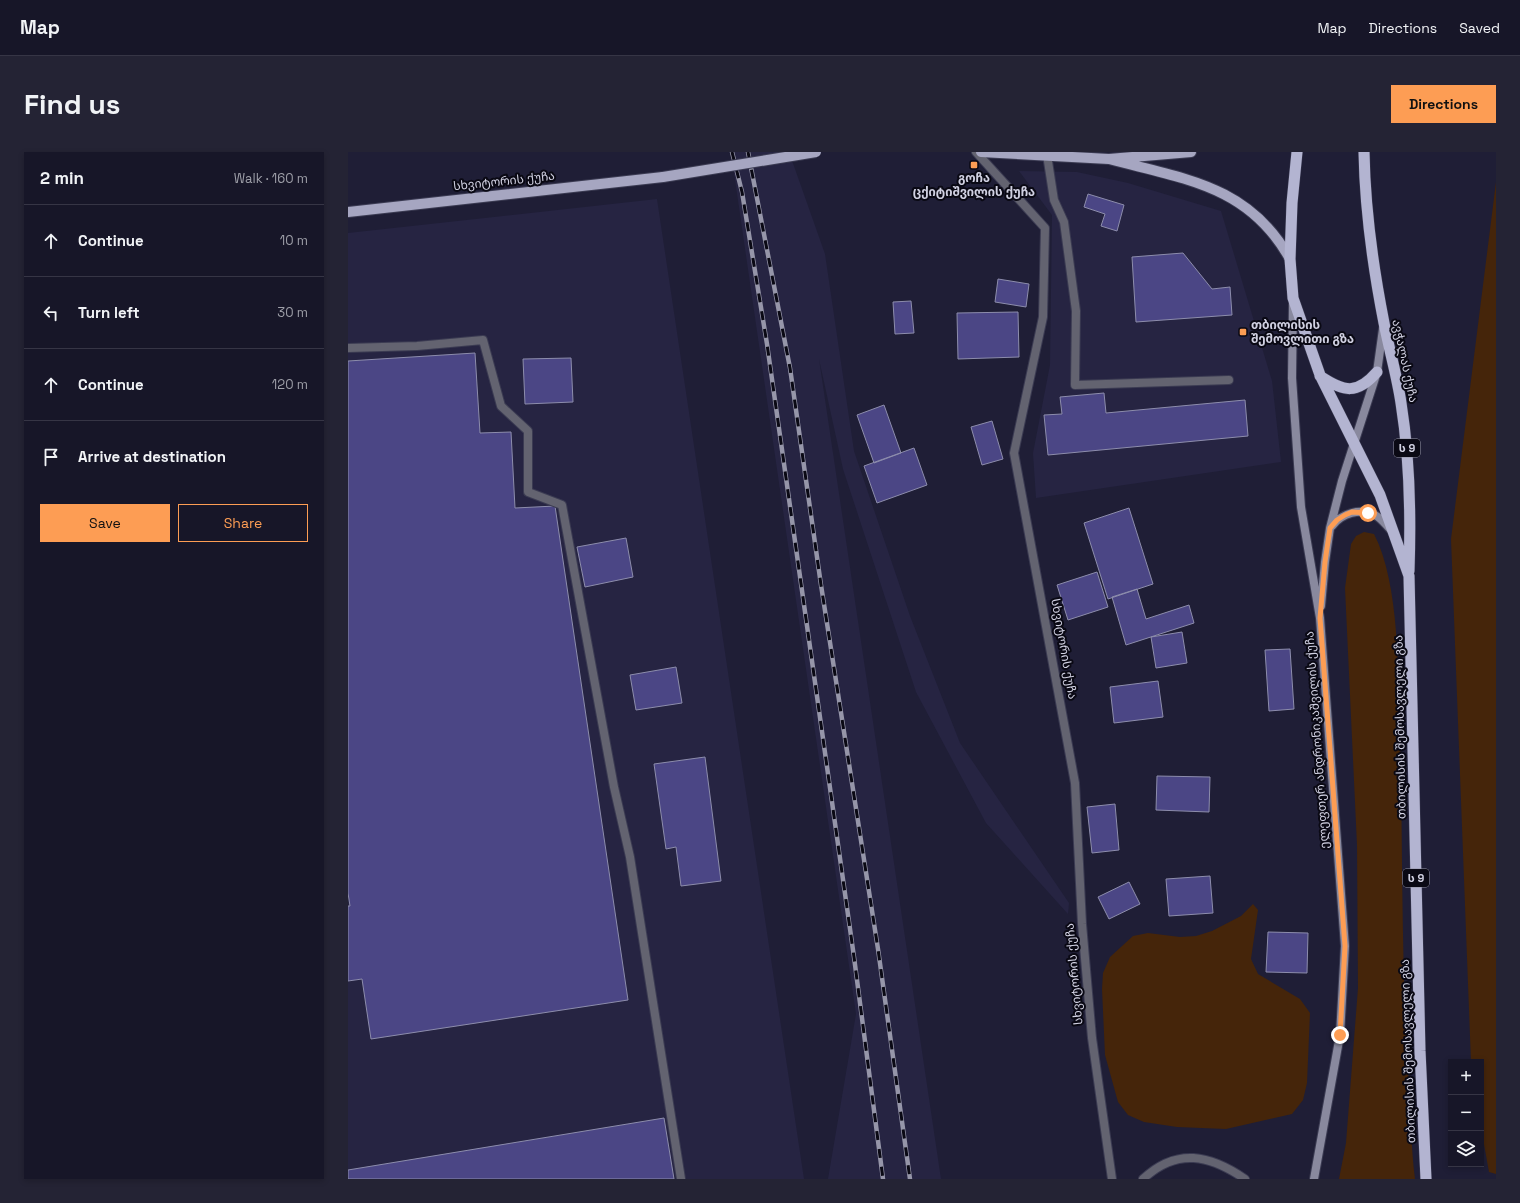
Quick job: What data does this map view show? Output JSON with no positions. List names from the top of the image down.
{
  "streets": {
    "highway": ["ავჭალას ქუჩა", "ს 9", "თბილისის შემოსავლელი გზა"],
    "main road": ["სხვიტორის ქუჩა", "ელეფთერ ანდრონიკაშვილის ქუჩა"]
  },
  "crossings": [
    ["ავჭალას ქუჩა", "თბილისის შემოსავლელი გზა"],
    ["ს 9", "თბილისის შემოსავლელი გზა"],
    ["ს 9", "ელეფთერ ანდრონიკაშვილის ქუჩა"],
    ["თბილისის შემოსავლელი გზა", "ელეფთერ ანდრონიკაშვილის ქუჩა"]
  ],
  "places": {
    "transit": ["გოჩა ცქიტიშვილის ქუჩა", "თბილისის შემოვლითი გზა"]
  },
  "page": {
    "header": "Map",
    "nav": ["Map", "Directions", "Saved"],
    "buttons": [
      "Directions",
      ["Save", "Share"]
    ],
    "title": "Find us",
    "heading": ["2 min", "Walk · 160 m"],
    "list": [
      ["Continue", "10 m"],
      ["Turn left", "30 m"],
      ["Continue", "120 m"],
      "Arrive at destination"
    ],
    "map_buttons": ["+", "−"]
  }
}
